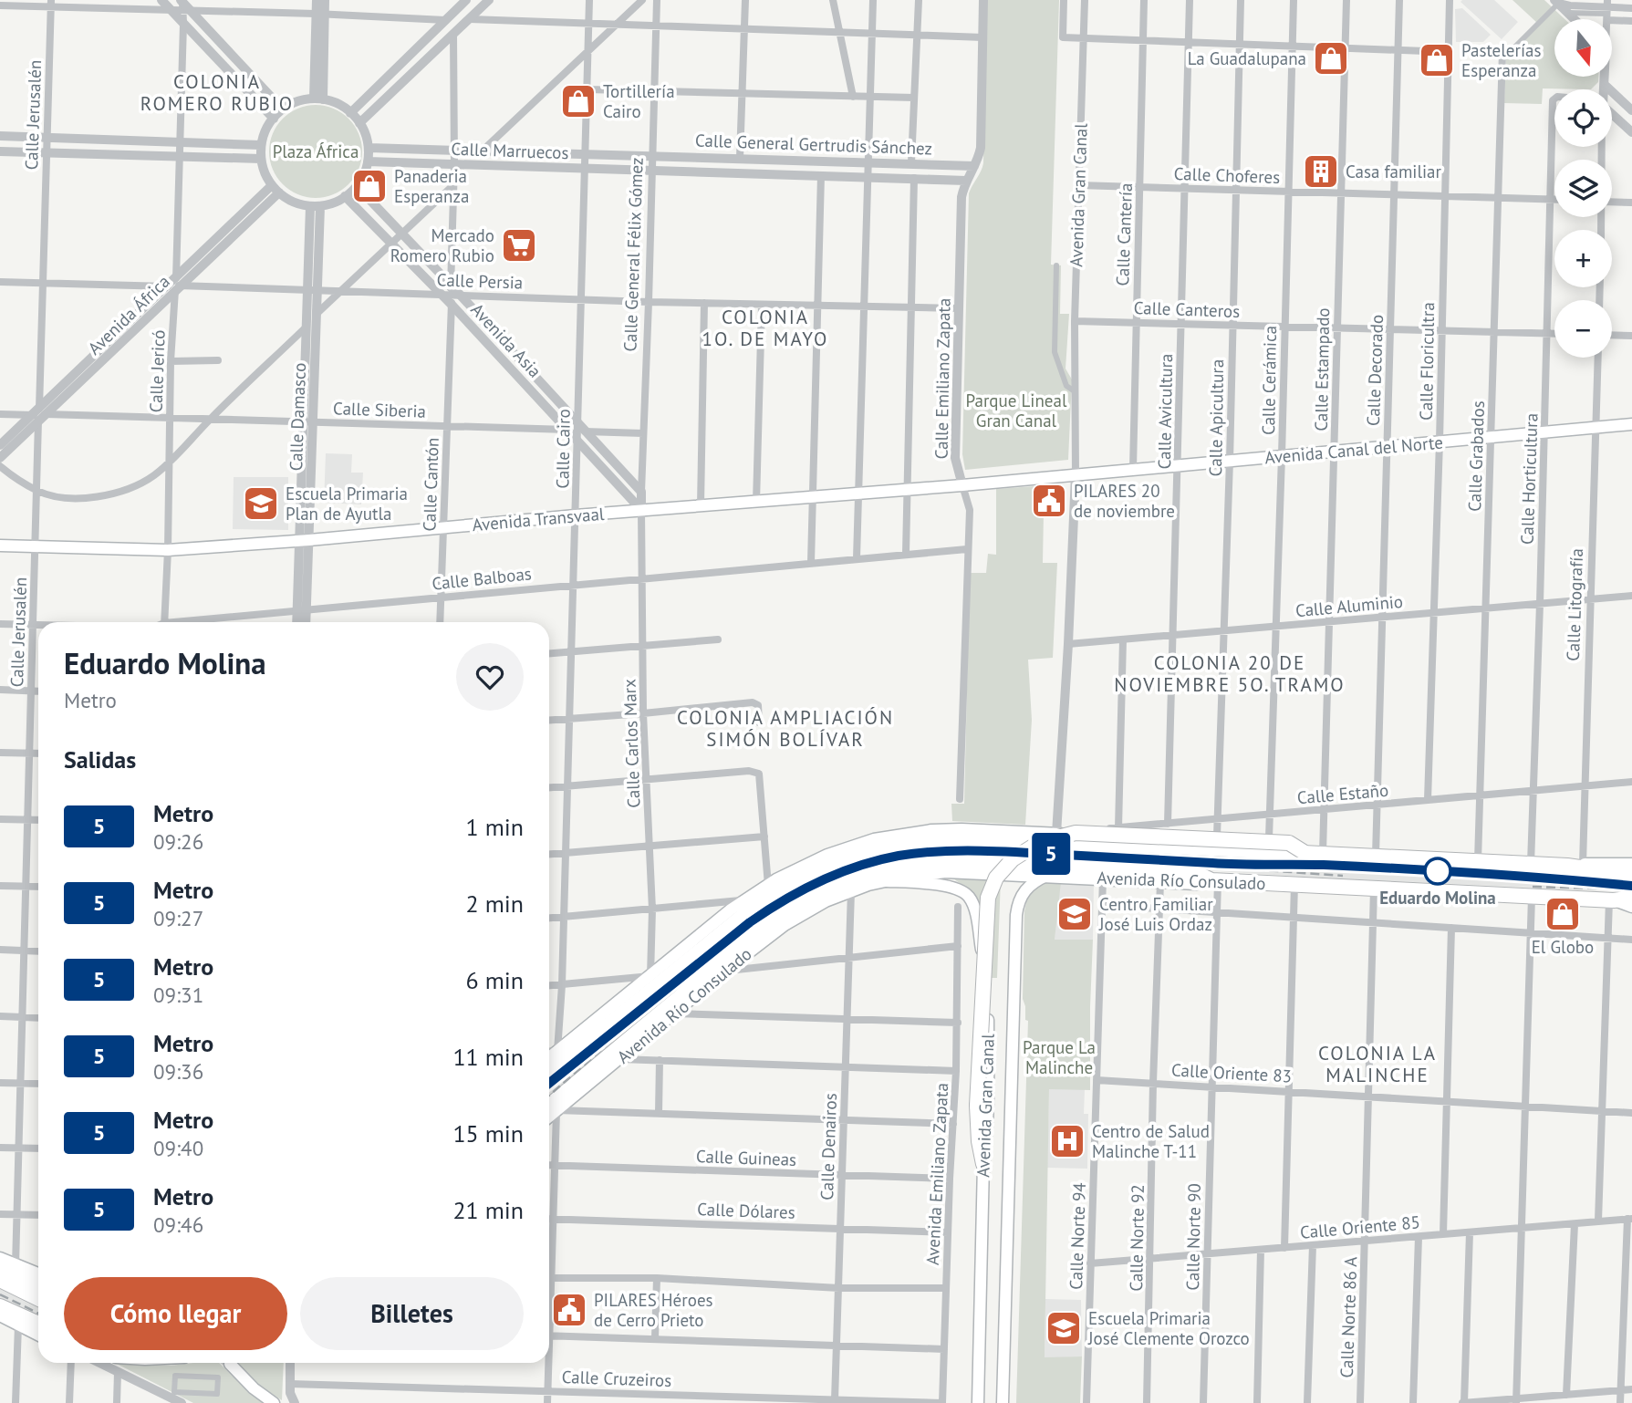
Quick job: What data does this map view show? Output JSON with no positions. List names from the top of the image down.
{
  "streets": {
    "highway": ["Avenida Río Consulado"],
    "main road": ["Avenida Gran Canal", "Avenida Canal del Norte", "Avenida Transvaal"],
    "street": [
      "Calle Jerusalén",
      "Calle General Gertrudis Sánchez",
      "Calle Marruecos",
      "Calle Choferes",
      "Calle Cantería",
      "Calle General Félix Gómez",
      "Calle Persia",
      "Calle Canteros",
      "Avenida África",
      "Avenida Asia",
      "Calle Floricultra",
      "Calle Estampado",
      "Calle Decorado",
      "Calle Jericó",
      "Calle Emiliano Zapata",
      "Calle Cerámica",
      "Calle Siberia",
      "Calle Avicultura",
      "Calle Damasco",
      "Calle Apicultura",
      "Calle Cairo",
      "Calle Grabados",
      "Calle Horticultura",
      "Calle Cantón",
      "Calle Balboas",
      "Calle Litografía",
      "Calle Aluminio",
      "Calle Carlos Marx",
      "Calle Estaño",
      "Calle Oriente 83",
      "Calle Denairos",
      "Calle Guineas",
      "Avenida Emiliano Zapata",
      "Calle Dólares",
      "Calle Oriente 85",
      "Calle Norte 94",
      "Calle Norte 90",
      "Calle Norte 92",
      "Calle Norte 86 A",
      "Calle Cruzeiros"
    ]
  },
  "crossings": [
    ["Calle Jerusalén", "Calle Persia"],
    ["Calle Jerusalén", "Avenida África"],
    ["Calle Jerusalén", "Calle Siberia"],
    ["Calle Jerusalén", "Avenida Transvaal"],
    ["Calle Jerusalén", "Calle Balboas"],
    ["Calle General Gertrudis Sánchez", "Calle Marruecos"],
    ["Calle General Gertrudis Sánchez", "Calle General Félix Gómez"],
    ["Calle General Gertrudis Sánchez", "Calle Emiliano Zapata"],
    ["Calle Marruecos", "Calle General Félix Gómez"],
    ["Calle Marruecos", "Avenida África"],
    ["Calle Marruecos", "Avenida Asia"],
    ["Calle Marruecos", "Calle Damasco"],
    ["Calle Marruecos", "Calle Cairo"],
    ["Calle Marruecos", "Calle Cantón"],
    ["Calle Choferes", "Avenida Gran Canal"],
    ["Calle Choferes", "Calle Cantería"],
    ["Calle Choferes", "Calle Floricultra"],
    ["Calle Choferes", "Calle Estampado"],
    ["Calle Choferes", "Calle Decorado"],
    ["Calle Choferes", "Calle Cerámica"],
    ["Calle Choferes", "Calle Avicultura"],
    ["Calle Choferes", "Calle Apicultura"],
    ["Calle Choferes", "Calle Grabados"],
    ["Calle Choferes", "Calle Horticultura"],
    ["Avenida Gran Canal", "Calle Canteros"],
    ["Avenida Gran Canal", "Avenida Canal del Norte"],
    ["Avenida Gran Canal", "Avenida Transvaal"],
    ["Avenida Gran Canal", "Calle Aluminio"],
    ["Avenida Gran Canal", "Calle Estaño"],
    ["Avenida Gran Canal", "Avenida Río Consulado"],
    ["Calle Cantería", "Calle Canteros"],
    ["Calle Cantería", "Avenida Canal del Norte"],
    ["Calle General Félix Gómez", "Calle Persia"],
    ["Calle General Félix Gómez", "Avenida Asia"],
    ["Calle General Félix Gómez", "Calle Siberia"],
    ["Calle General Félix Gómez", "Avenida Transvaal"],
    ["Calle General Félix Gómez", "Calle Carlos Marx"],
    ["Calle Persia", "Avenida África"],
    ["Calle Persia", "Avenida Asia"],
    ["Calle Persia", "Calle Jericó"],
    ["Calle Persia", "Calle Emiliano Zapata"],
    ["Calle Persia", "Calle Damasco"],
    ["Calle Persia", "Calle Cairo"],
    ["Calle Persia", "Calle Cantón"],
    ["Calle Canteros", "Calle Floricultra"],
    ["Calle Canteros", "Calle Estampado"],
    ["Calle Canteros", "Calle Decorado"],
    ["Calle Canteros", "Calle Cerámica"],
    ["Calle Canteros", "Calle Avicultura"],
    ["Calle Canteros", "Calle Apicultura"],
    ["Calle Canteros", "Calle Grabados"],
    ["Calle Canteros", "Calle Horticultura"],
    ["Avenida África", "Avenida Asia"],
    ["Avenida África", "Calle Jericó"],
    ["Avenida África", "Calle Siberia"],
    ["Avenida África", "Calle Damasco"],
    ["Avenida Asia", "Calle Siberia"],
    ["Avenida Asia", "Calle Damasco"],
    ["Avenida Asia", "Calle Cairo"],
    ["Avenida Asia", "Calle Cantón"],
    ["Avenida Asia", "Avenida Transvaal"],
    ["Avenida Asia", "Calle Carlos Marx"],
    ["Calle Floricultra", "Avenida Canal del Norte"],
    ["Calle Floricultra", "Calle Aluminio"],
    ["Calle Floricultra", "Calle Estaño"],
    ["Calle Estampado", "Avenida Canal del Norte"],
    ["Calle Estampado", "Calle Aluminio"],
    ["Calle Estampado", "Calle Estaño"],
    ["Calle Estampado", "Avenida Río Consulado"],
    ["Calle Decorado", "Avenida Canal del Norte"],
    ["Calle Decorado", "Calle Aluminio"],
    ["Calle Decorado", "Calle Estaño"],
    ["Calle Decorado", "Avenida Río Consulado"],
    ["Calle Jericó", "Calle Siberia"],
    ["Calle Jericó", "Avenida Transvaal"],
    ["Calle Emiliano Zapata", "Avenida Transvaal"],
    ["Calle Emiliano Zapata", "Calle Balboas"],
    ["Calle Cerámica", "Avenida Canal del Norte"],
    ["Calle Cerámica", "Calle Aluminio"],
    ["Calle Cerámica", "Calle Estaño"],
    ["Calle Siberia", "Calle Damasco"],
    ["Calle Siberia", "Calle Cairo"],
    ["Calle Siberia", "Calle Cantón"],
    ["Calle Avicultura", "Avenida Canal del Norte"],
    ["Calle Avicultura", "Calle Aluminio"],
    ["Calle Avicultura", "Calle Estaño"],
    ["Calle Damasco", "Avenida Transvaal"],
    ["Calle Damasco", "Calle Balboas"],
    ["Calle Apicultura", "Avenida Canal del Norte"],
    ["Calle Apicultura", "Calle Aluminio"],
    ["Calle Apicultura", "Calle Estaño"],
    ["Calle Cairo", "Avenida Transvaal"],
    ["Calle Cairo", "Calle Balboas"],
    ["Avenida Canal del Norte", "Calle Grabados"],
    ["Avenida Canal del Norte", "Calle Horticultura"],
    ["Avenida Canal del Norte", "Avenida Transvaal"],
    ["Avenida Canal del Norte", "Calle Litografía"],
    ["Calle Grabados", "Calle Aluminio"],
    ["Calle Grabados", "Calle Estaño"],
    ["Calle Grabados", "Avenida Río Consulado"],
    ["Calle Horticultura", "Calle Aluminio"],
    ["Calle Horticultura", "Calle Estaño"],
    ["Calle Horticultura", "Avenida Río Consulado"],
    ["Calle Cantón", "Avenida Transvaal"],
    ["Calle Cantón", "Calle Balboas"],
    ["Avenida Transvaal", "Calle Carlos Marx"],
    ["Calle Balboas", "Calle Carlos Marx"],
    ["Calle Litografía", "Calle Aluminio"],
    ["Calle Litografía", "Calle Estaño"],
    ["Calle Litografía", "Avenida Río Consulado"],
    ["Calle Estaño", "Avenida Río Consulado"],
    ["Avenida Río Consulado", "Calle Denairos"],
    ["Avenida Río Consulado", "Calle Norte 94"],
    ["Avenida Río Consulado", "Calle Norte 90"],
    ["Avenida Río Consulado", "Calle Norte 92"],
    ["Avenida Río Consulado", "Calle Norte 86 A"],
    ["Calle Oriente 83", "Calle Norte 94"],
    ["Calle Oriente 83", "Calle Norte 90"],
    ["Calle Oriente 83", "Calle Norte 92"],
    ["Calle Oriente 83", "Calle Norte 86 A"],
    ["Calle Denairos", "Calle Guineas"],
    ["Calle Denairos", "Calle Dólares"],
    ["Calle Denairos", "Calle Cruzeiros"],
    ["Calle Guineas", "Avenida Emiliano Zapata"],
    ["Avenida Emiliano Zapata", "Calle Dólares"],
    ["Avenida Emiliano Zapata", "Calle Cruzeiros"],
    ["Calle Oriente 85", "Calle Norte 94"],
    ["Calle Oriente 85", "Calle Norte 90"],
    ["Calle Oriente 85", "Calle Norte 92"],
    ["Calle Oriente 85", "Calle Norte 86 A"]
  ],
  "districts": [
    "COLONIA ROMERO RUBIO",
    "COLONIA 1O. DE MAYO",
    "COLONIA 20 DE NOVIEMBRE 5O. TRAMO",
    "COLONIA AMPLIACIÓN SIMÓN BOLÍVAR",
    "COLONIA LA MALINCHE"
  ],
  "parks": ["Plaza África", "Parque Lineal Gran Canal", "Parque La Malinche"],
  "places": {
    "shop": [
      "La Guadalupana",
      "Pastelerías Esperanza",
      "Tortillería Cairo",
      "Panaderia Esperanza",
      "El Globo"
    ],
    "building": ["Casa familiar"],
    "supermarket": ["Mercado Romero Rubio"],
    "public building": ["PILARES 20 de noviembre", "PILARES Héroes de Cerro Prieto"],
    "school or university": ["Escuela Primaria Plan de Ayutla", "Centro Familiar José Luis Ordaz", "Escuela Primaria José Clemente Orozco"],
    "other": ["Eduardo Molina"],
    "hospital": ["Centro de Salud Malinche T-11"]
  },
  "lines": ["metro line 5"],
  "north": "bottom",
  "page": {
    "on_map": "5",
    "map_buttons": ["+", "−"],
    "heading": [
      ["Eduardo Molina", "Metro"],
      "Salidas"
    ],
    "list": [
      {
        "mark": "5",
        "name": "Metro",
        "note": "09:26",
        "value": "1 min"
      },
      {
        "mark": "5",
        "name": "Metro",
        "note": "09:27",
        "value": "2 min"
      },
      {
        "mark": "5",
        "name": "Metro",
        "note": "09:31",
        "value": "6 min"
      },
      {
        "mark": "5",
        "name": "Metro",
        "note": "09:36",
        "value": "11 min"
      },
      {
        "mark": "5",
        "name": "Metro",
        "note": "09:40",
        "value": "15 min"
      },
      {
        "mark": "5",
        "name": "Metro",
        "note": "09:46",
        "value": "21 min"
      }
    ],
    "buttons": ["Cómo llegar", "Billetes"]
  }
}
